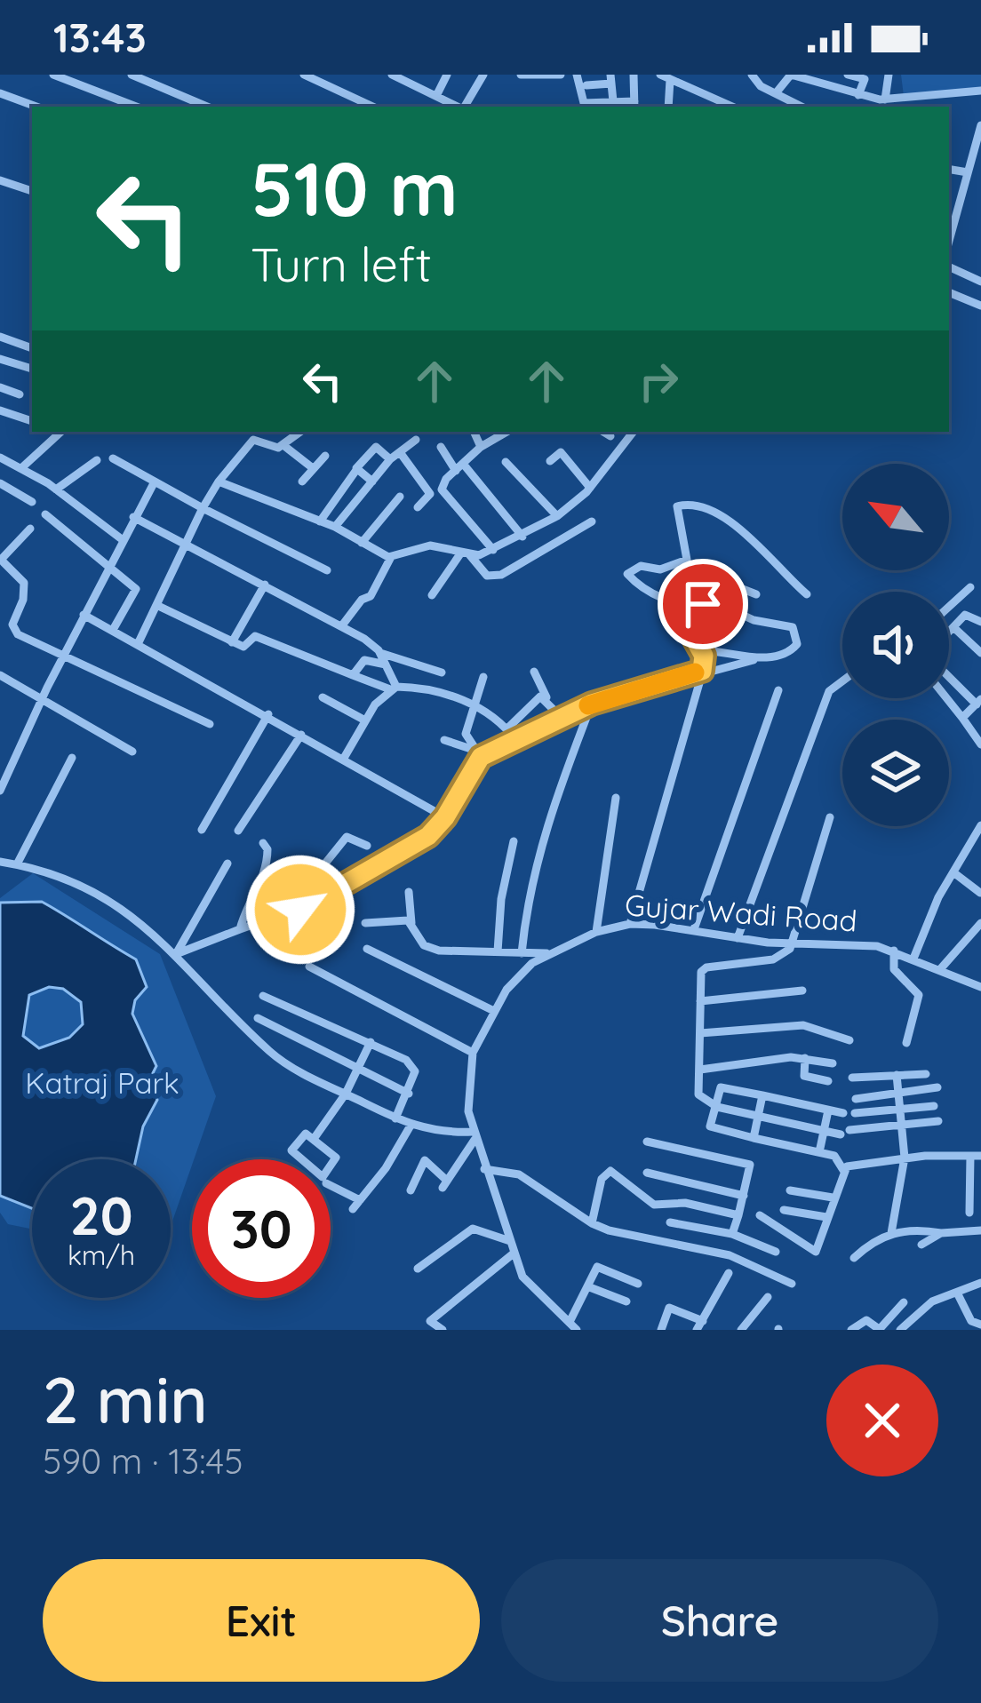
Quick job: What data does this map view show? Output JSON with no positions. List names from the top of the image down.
{
  "streets": {
    "street": ["Gujar Wadi Road"]
  },
  "parks": ["Katraj Park"],
  "north": "top left",
  "page": {
    "status": "13:43",
    "turn": ["510 m", "Turn left"],
    "speed": "20 km/h",
    "limit": "30",
    "heading": ["2 min", "590 m · 13:45"],
    "buttons": ["Exit", "Share"]
  }
}
